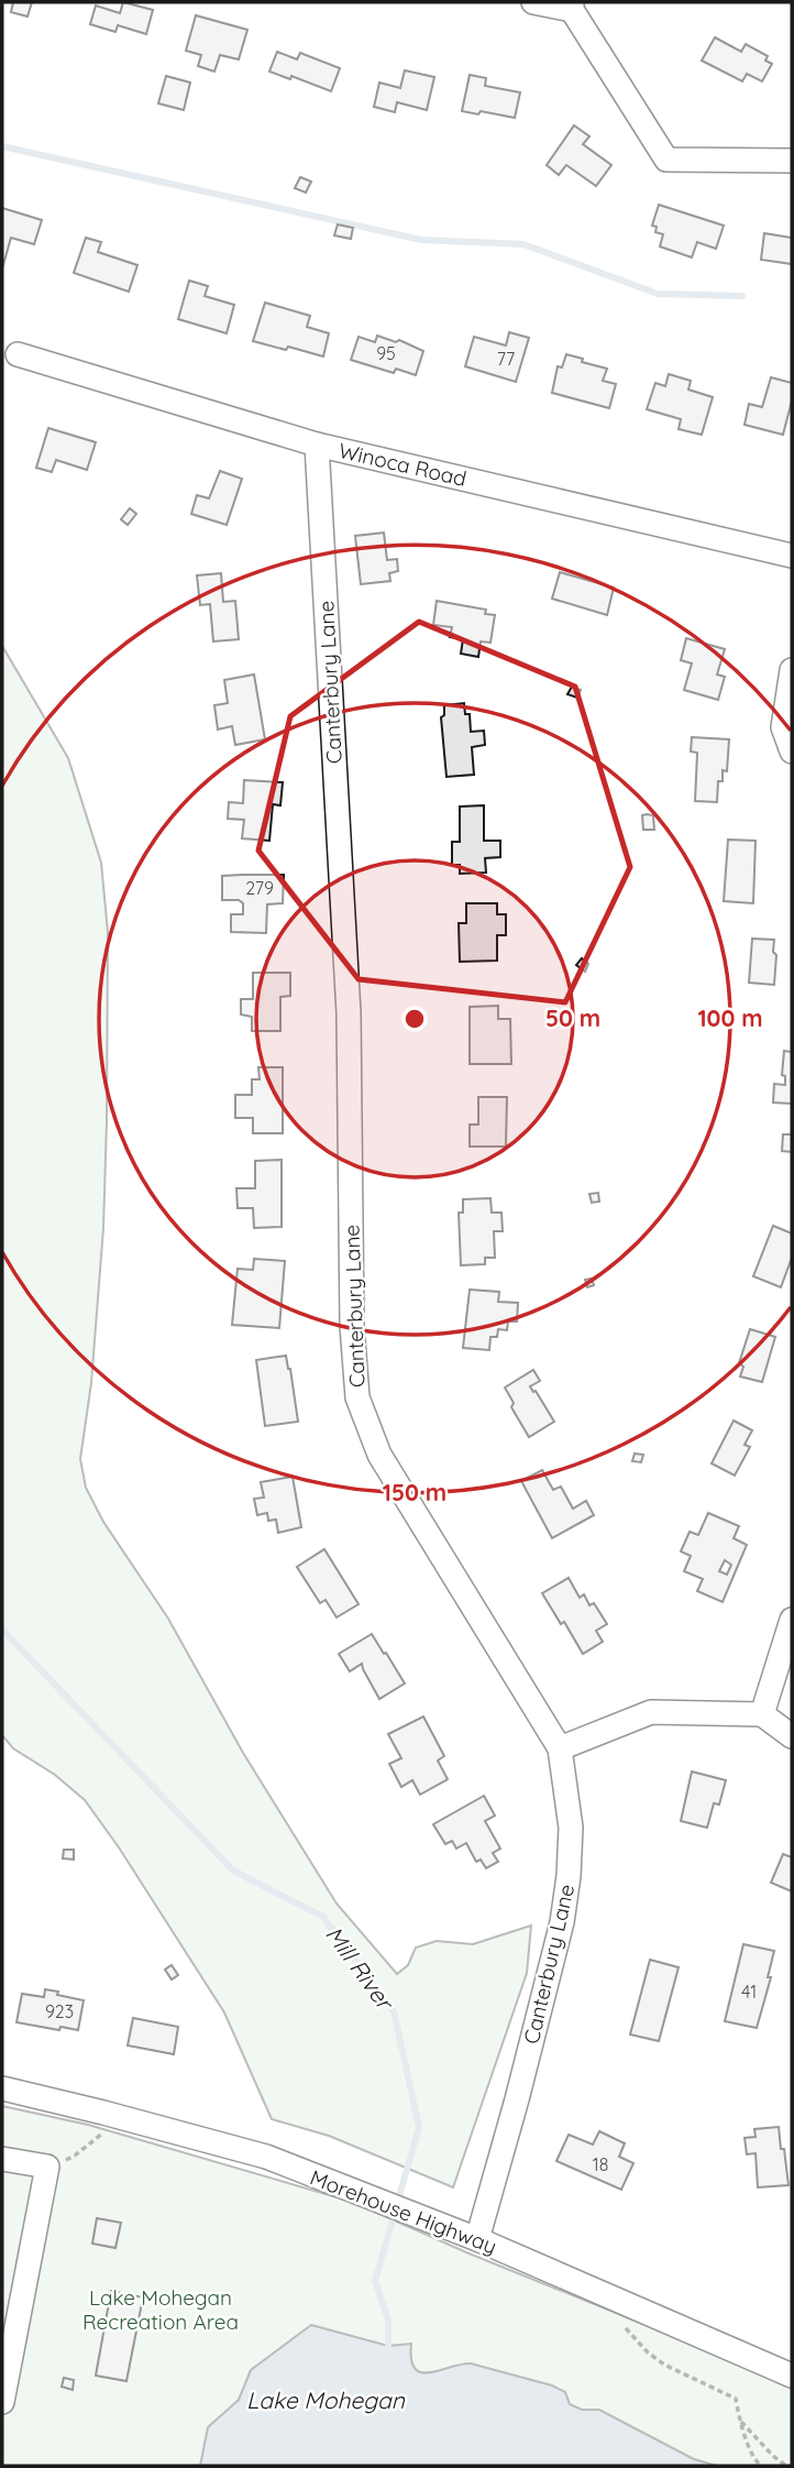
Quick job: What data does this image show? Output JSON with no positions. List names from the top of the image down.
{
  "streets": {
    "street": ["Winoca Road", "Canterbury Lane", "Morehouse Highway"]
  },
  "crossings": [
    ["Winoca Road", "Canterbury Lane"],
    ["Canterbury Lane", "Morehouse Highway"]
  ],
  "water": ["Mill River", "Lake Mohegan"],
  "parks": ["Lake Mohegan Recreation Area"],
  "house_numbers": [
    "95",
    "77",
    "279",
    "41",
    "923",
    "18"
  ],
  "rings": ["50 m", "100 m", "150 m"]
}
